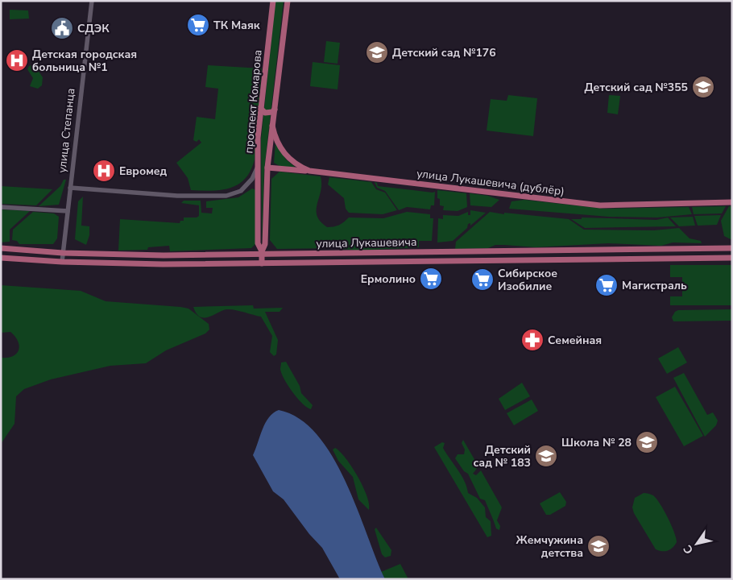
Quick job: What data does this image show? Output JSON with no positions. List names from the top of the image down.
{
  "streets": {
    "main road": ["проспект Комарова", "улица Лукашевича (дублёр)", "улица Лукашевича"],
    "street": ["улица Степанца"]
  },
  "crossings": [
    ["проспект Комарова", "улица Лукашевича (дублёр)"],
    ["проспект Комарова", "улица Лукашевича"],
    ["улица Степанца", "улица Лукашевича"]
  ],
  "places": {
    "supermarket": [
      "ТК Маяк",
      "Ермолино",
      "Сибирское Изобилие",
      "Магистраль"
    ],
    "public building": ["СДЭК"],
    "school or university": [
      "Детский сад №176",
      "Детский сад №355",
      "Школа № 28",
      "Детский сад № 183",
      "Жемчужина детства"
    ],
    "hospital": ["Детская городская больница №1", "Евромед"],
    "pharmacy": ["Семейная"]
  },
  "north": "bottom left"
}
